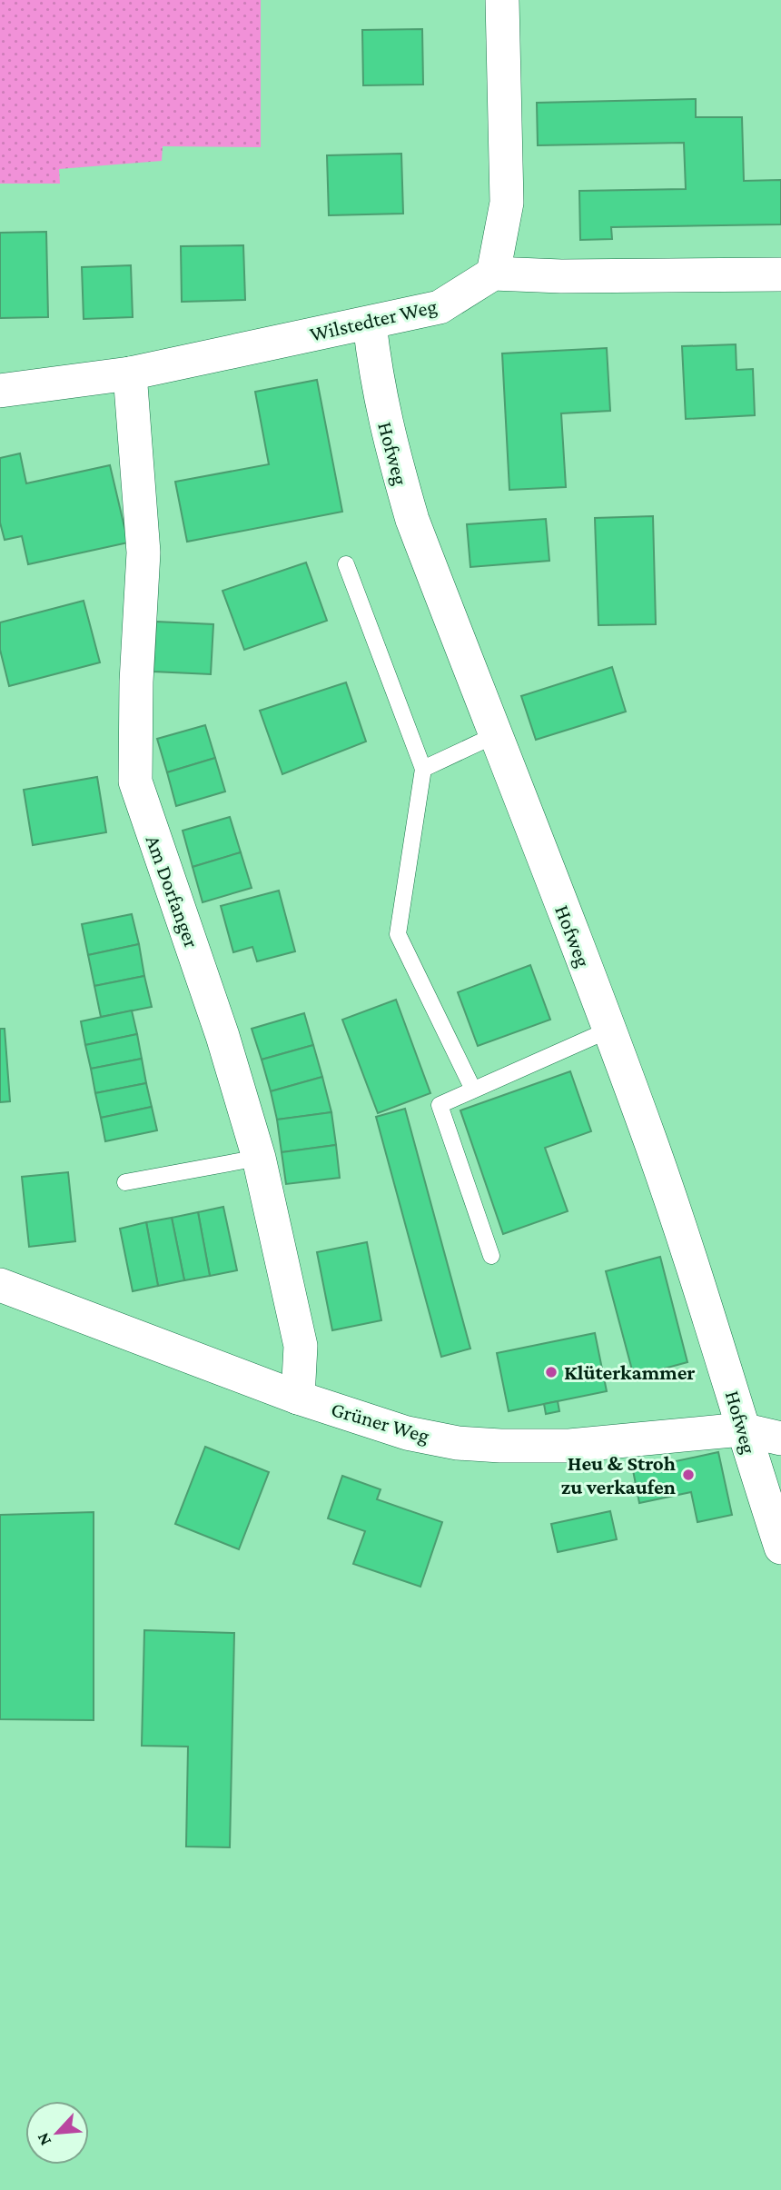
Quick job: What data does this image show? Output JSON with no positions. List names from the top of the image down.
{
  "streets": {
    "street": [
      "Wilstedter Weg",
      "Hofweg",
      "Am Dorfanger",
      "Grüner Weg"
    ]
  },
  "crossings": [
    ["Wilstedter Weg", "Hofweg"],
    ["Wilstedter Weg", "Am Dorfanger"],
    ["Hofweg", "Grüner Weg"],
    ["Am Dorfanger", "Grüner Weg"]
  ],
  "places": ["Klüterkammer", "Heu & Stroh zu verkaufen"],
  "north": "bottom left"
}
